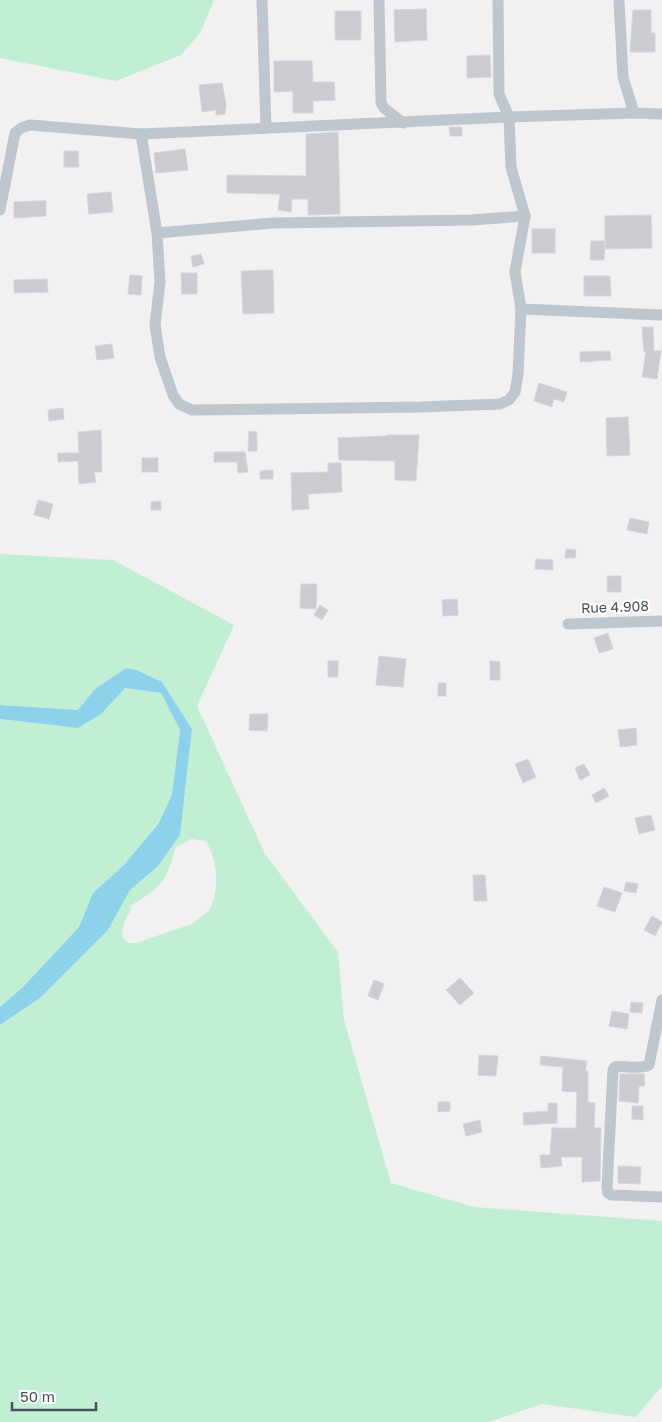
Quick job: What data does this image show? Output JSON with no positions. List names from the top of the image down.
{
  "streets": {
    "street": ["Rue 4.908"]
  },
  "scale_bar": "50 m"
}
